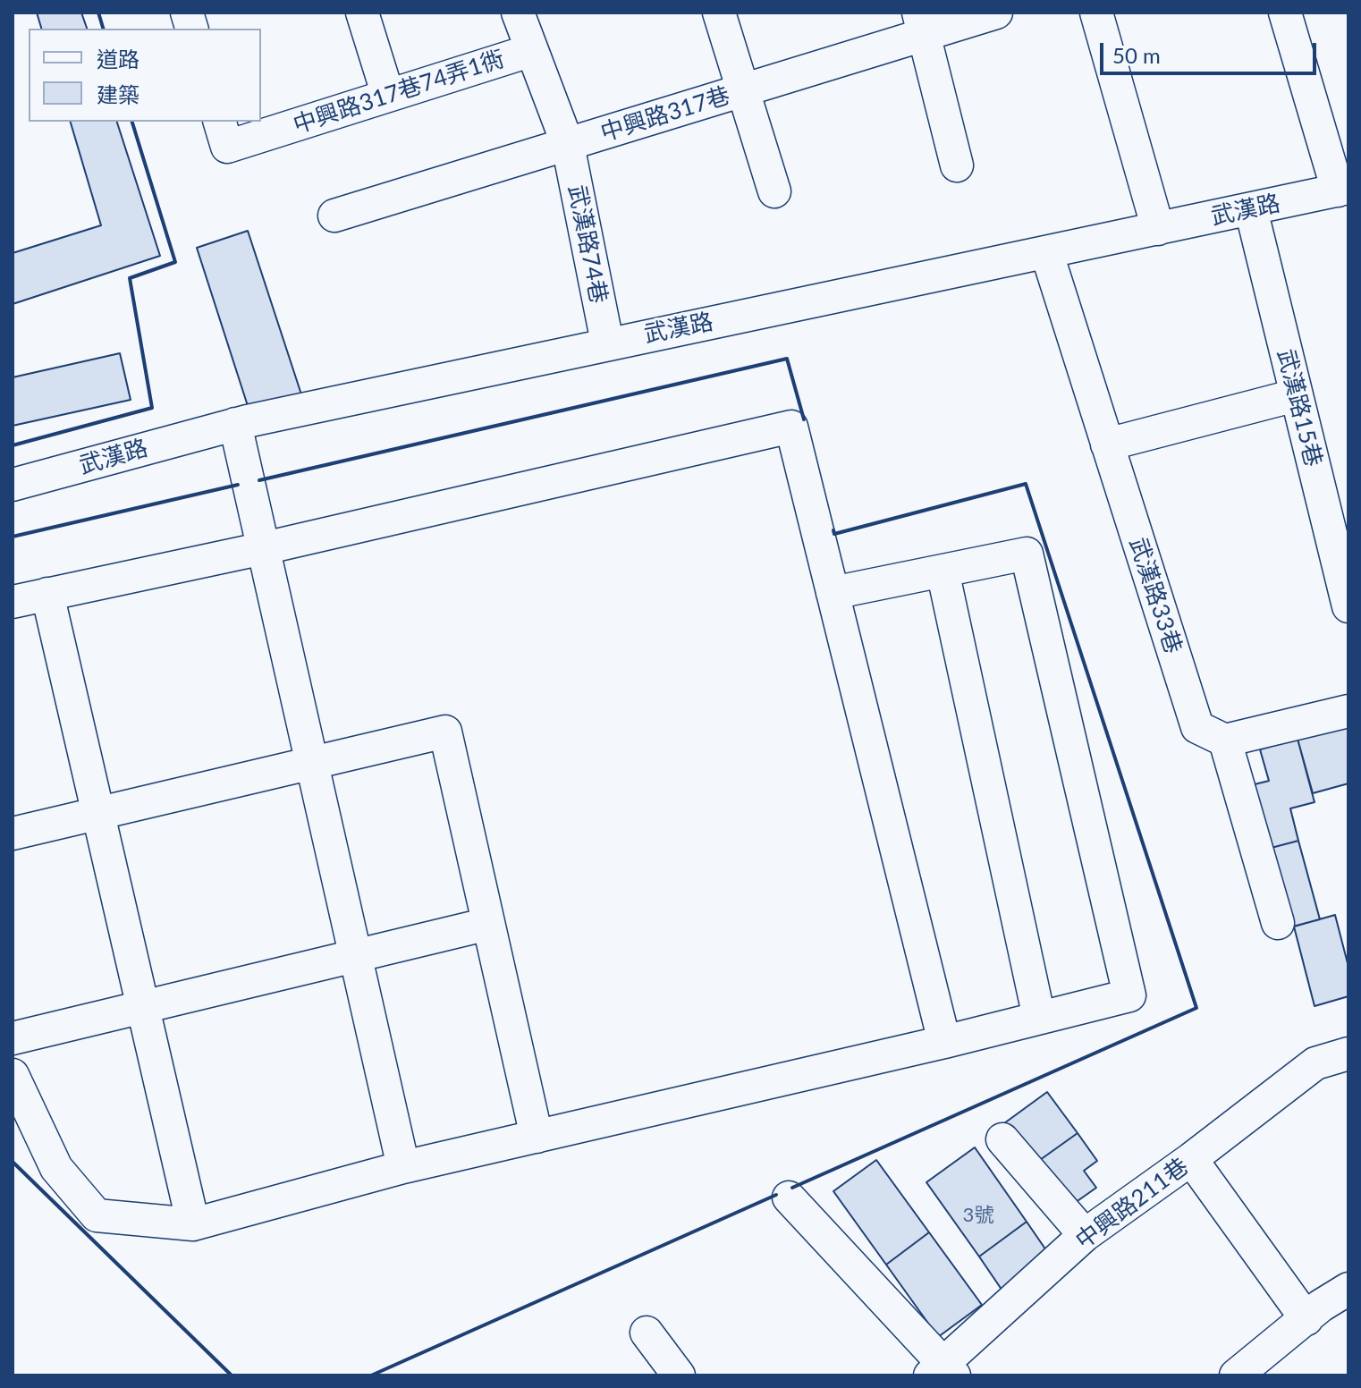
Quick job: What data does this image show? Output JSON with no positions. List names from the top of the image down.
{
  "streets": {
    "street": [
      "中興路317巷74弄1衖",
      "中興路317巷",
      "武漢路",
      "武漢路74巷",
      "武漢路15巷",
      "武漢路33巷",
      "中興路211巷"
    ]
  },
  "crossings": [
    ["中興路317巷74弄1衖", "武漢路74巷"],
    ["中興路317巷", "武漢路74巷"],
    ["武漢路", "武漢路74巷"],
    ["武漢路", "武漢路15巷"],
    ["武漢路", "武漢路33巷"]
  ],
  "house_numbers": ["3號"],
  "legend": ["道路", "建築"],
  "scale_bar": "50 m"
}
